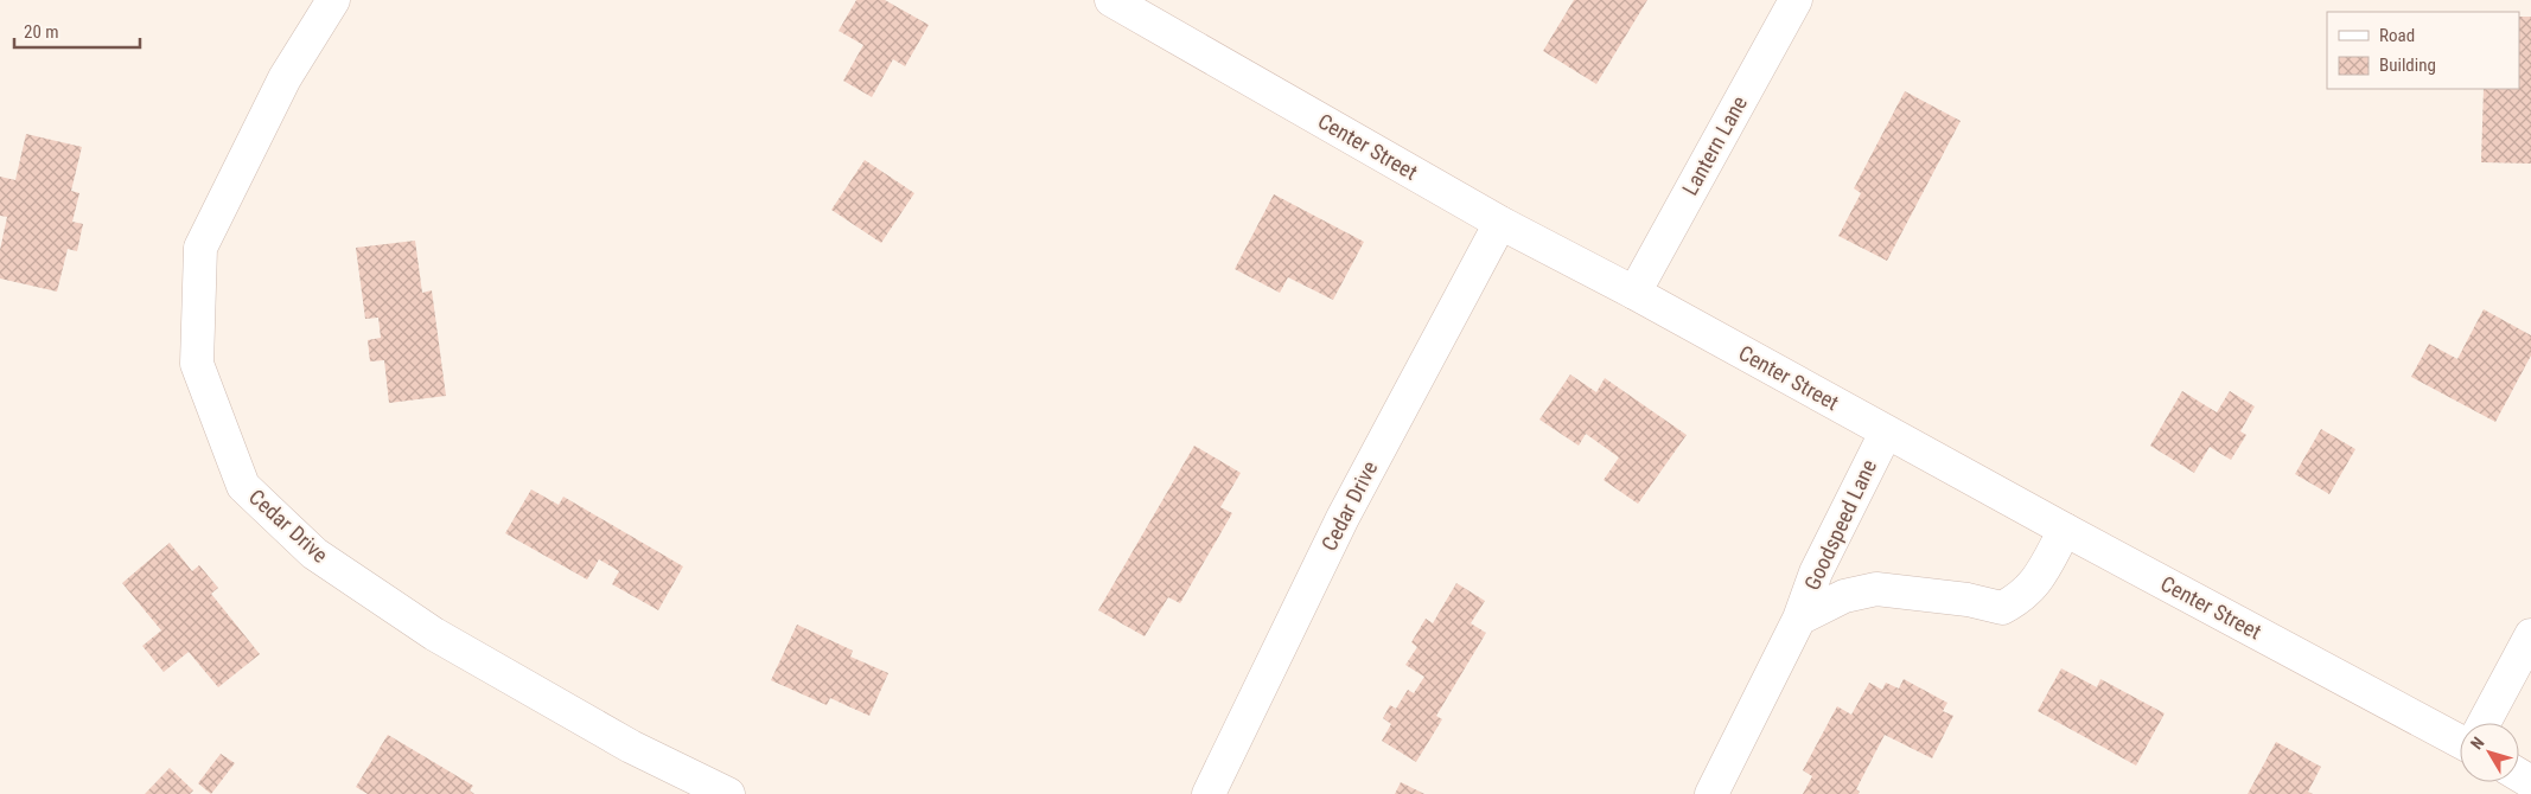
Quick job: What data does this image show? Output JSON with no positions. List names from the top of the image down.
{
  "streets": {
    "street": [
      "Lantern Lane",
      "Center Street",
      "Cedar Drive",
      "Goodspeed Lane"
    ]
  },
  "crossings": [
    ["Lantern Lane", "Center Street"],
    ["Center Street", "Cedar Drive"],
    ["Center Street", "Goodspeed Lane"]
  ],
  "legend": ["Road", "Building"],
  "scale_bar": "20 m",
  "north": "top left"
}
